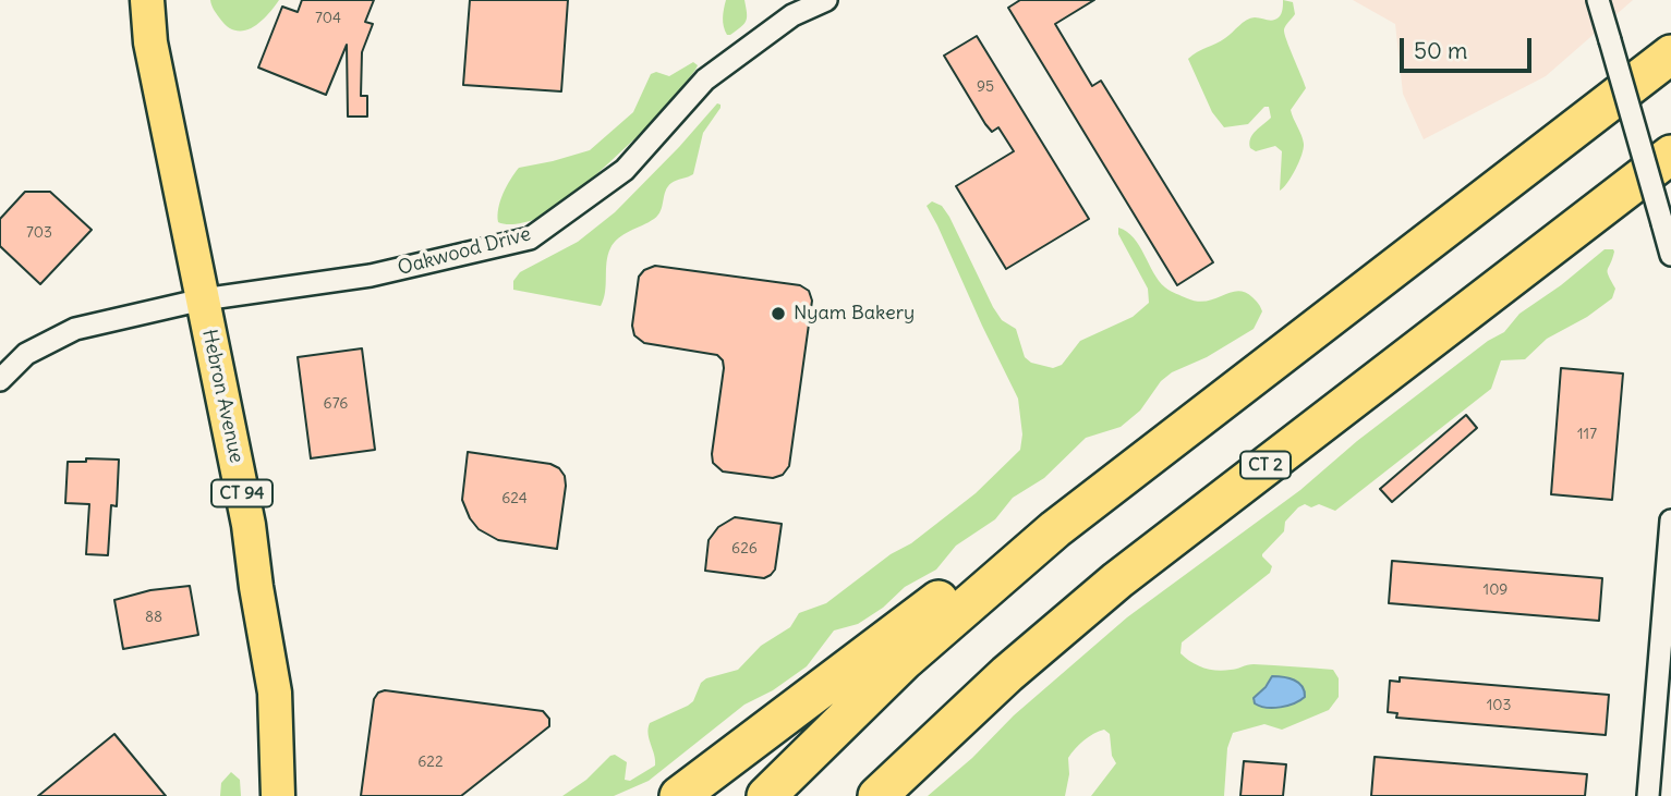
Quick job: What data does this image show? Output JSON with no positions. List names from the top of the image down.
{
  "streets": {
    "highway": ["CT 2"],
    "main road": ["Hebron Avenue", "CT 94"],
    "street": ["Oakwood Drive"]
  },
  "crossings": [
    ["Oakwood Drive", "Hebron Avenue"]
  ],
  "places": ["Nyam Bakery"],
  "house_numbers": [
    "704",
    "95",
    "703",
    "676",
    "117",
    "624",
    "626",
    "109",
    "88",
    "103",
    "622"
  ],
  "scale_bar": "50 m"
}
